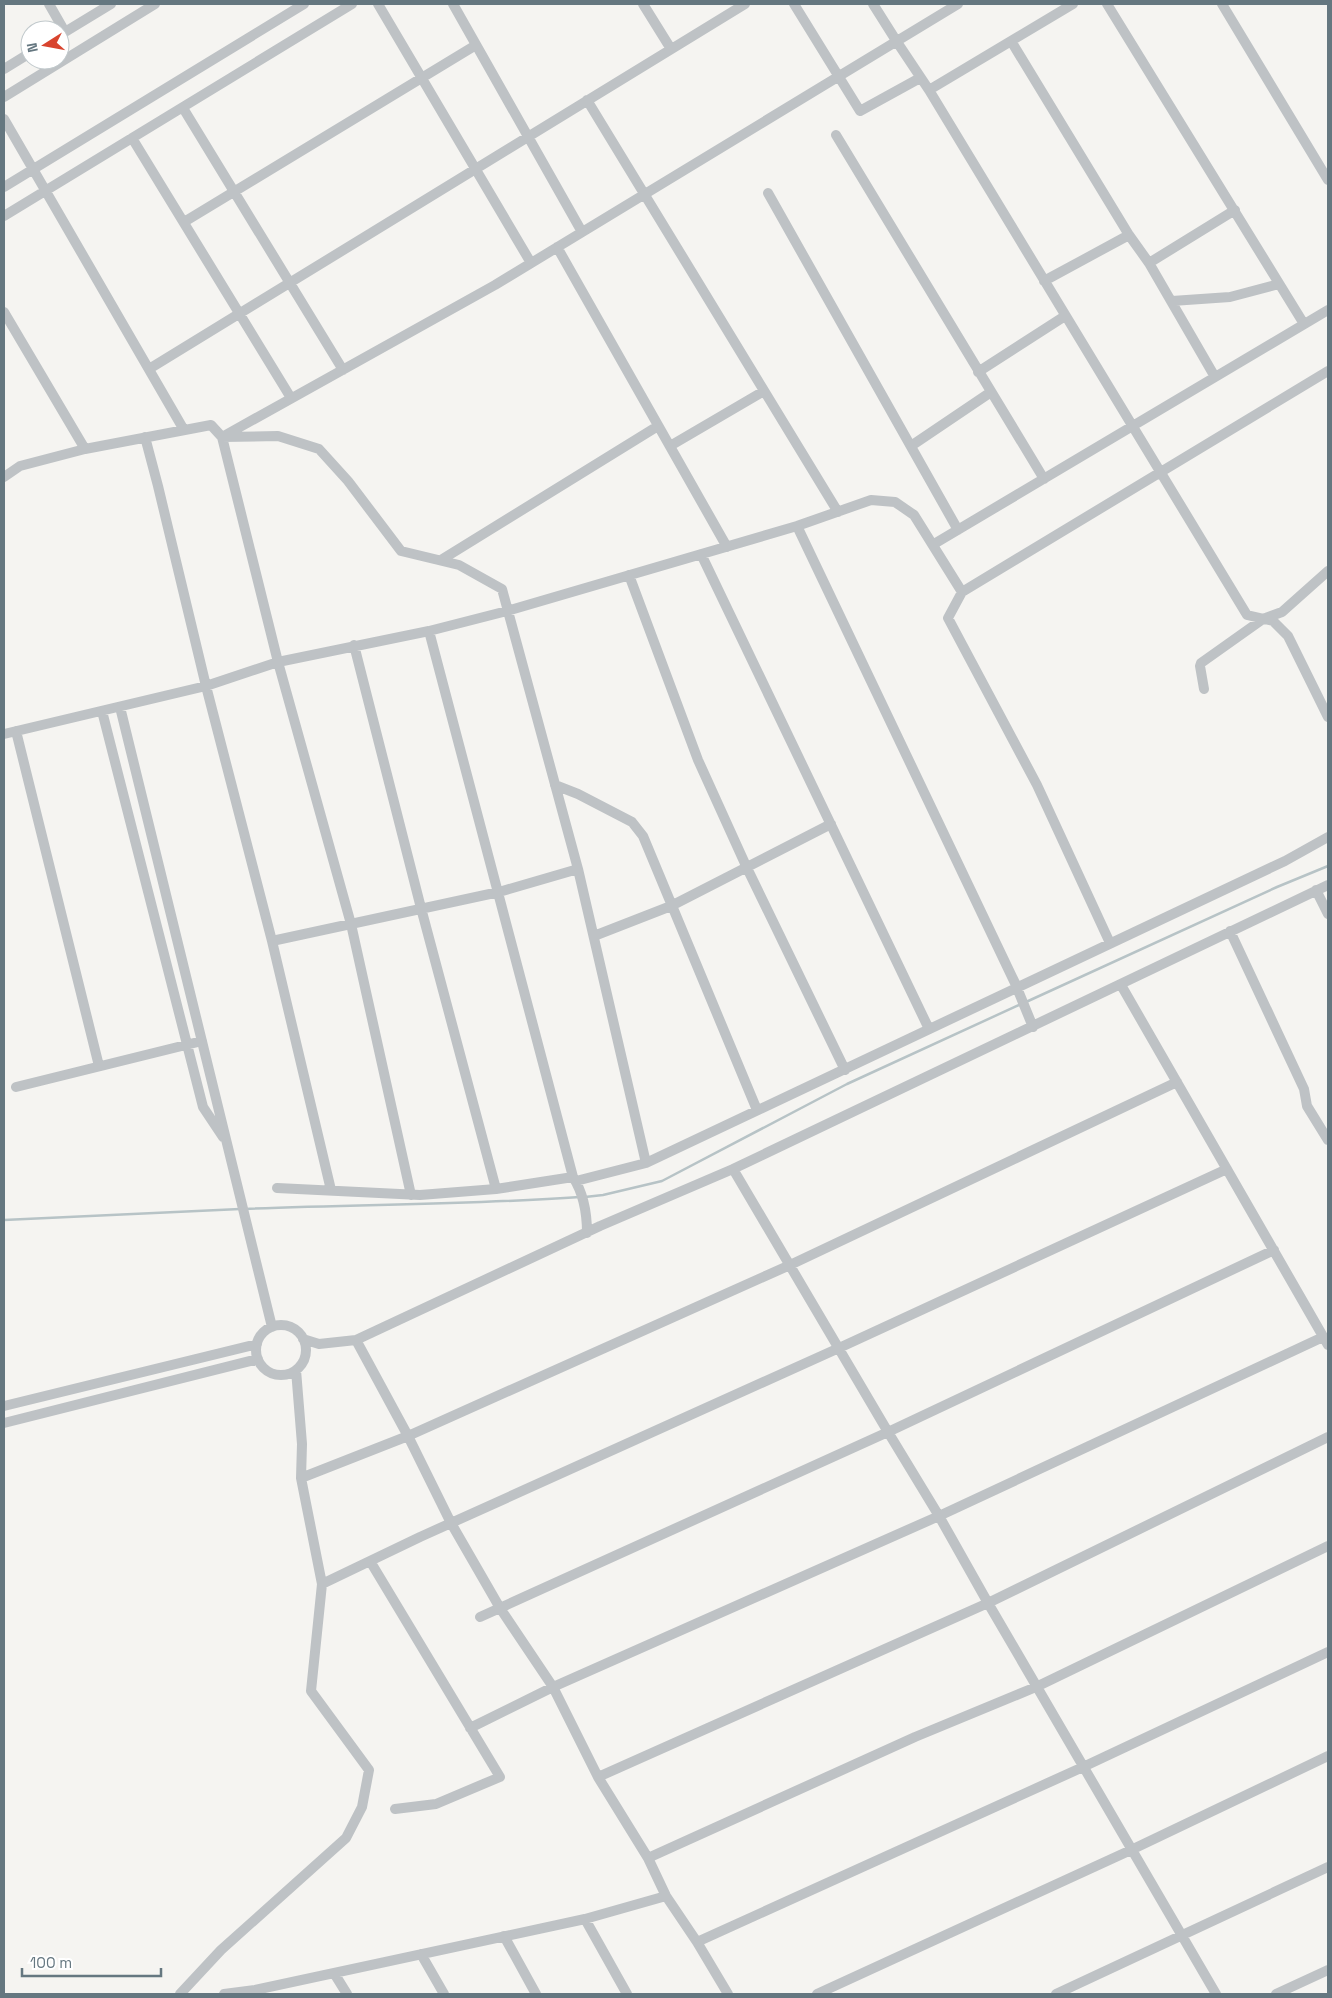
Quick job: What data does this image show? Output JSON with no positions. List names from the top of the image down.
{
  "scale_bar": "100 m",
  "north": "left"
}
